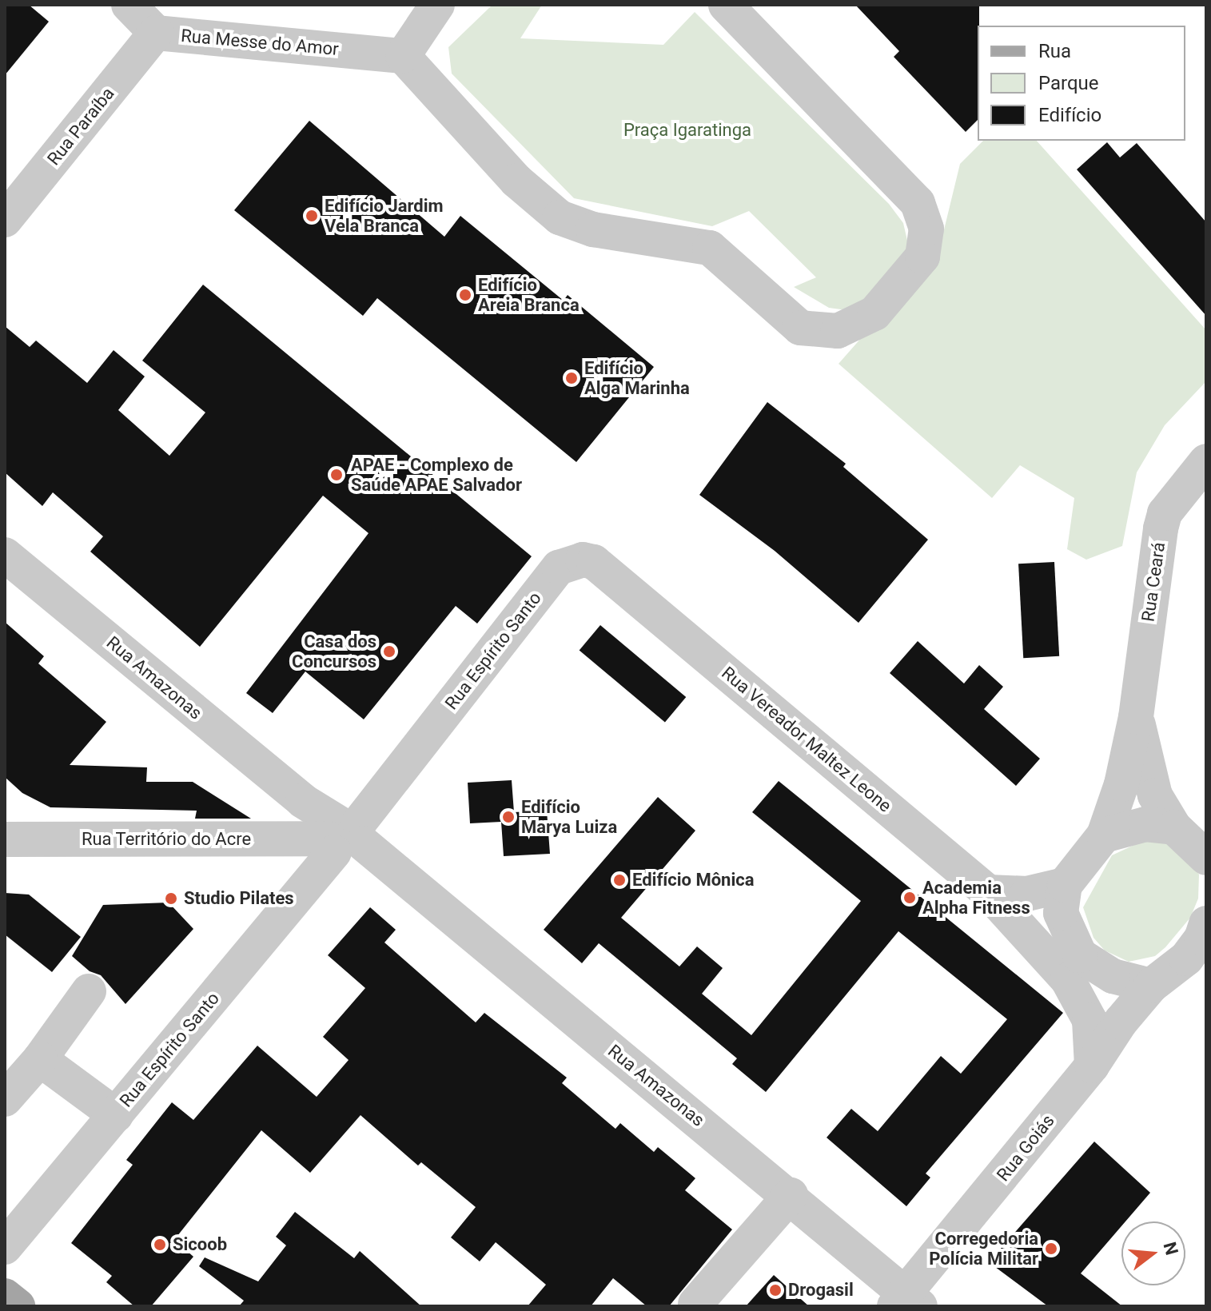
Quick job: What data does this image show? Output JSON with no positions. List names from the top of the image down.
{
  "streets": {
    "street": [
      "Rua Messe do Amor",
      "Rua Paraíba",
      "Rua Ceará",
      "Rua Espírito Santo",
      "Rua Amazonas",
      "Rua Vereador Maltez Leone",
      "Rua Território do Acre",
      "Rua Goiás"
    ]
  },
  "crossings": [
    ["Rua Messe do Amor", "Rua Paraíba"],
    ["Rua Espírito Santo", "Rua Amazonas"],
    ["Rua Espírito Santo", "Rua Vereador Maltez Leone"],
    ["Rua Espírito Santo", "Rua Território do Acre"],
    ["Rua Amazonas", "Rua Território do Acre"],
    ["Rua Amazonas", "Rua Goiás"],
    ["Rua Vereador Maltez Leone", "Rua Goiás"]
  ],
  "parks": ["Praça Igaratinga"],
  "places": [
    "Edifício Jardim Vela Branca",
    "Edifício Areia Branca",
    "Edifício Alga Marinha",
    "APAE - Complexo de Saúde APAE Salvador",
    "Casa dos Concursos",
    "Edifício Marya Luiza",
    "Edifício Mônica",
    "Academia Alpha Fitness",
    "Studio Pilates",
    "Sicoob",
    "Corregedoria Polícia Militar",
    "Drogasil"
  ],
  "legend": ["Rua", "Parque", "Edifício"],
  "north": "right"
}
